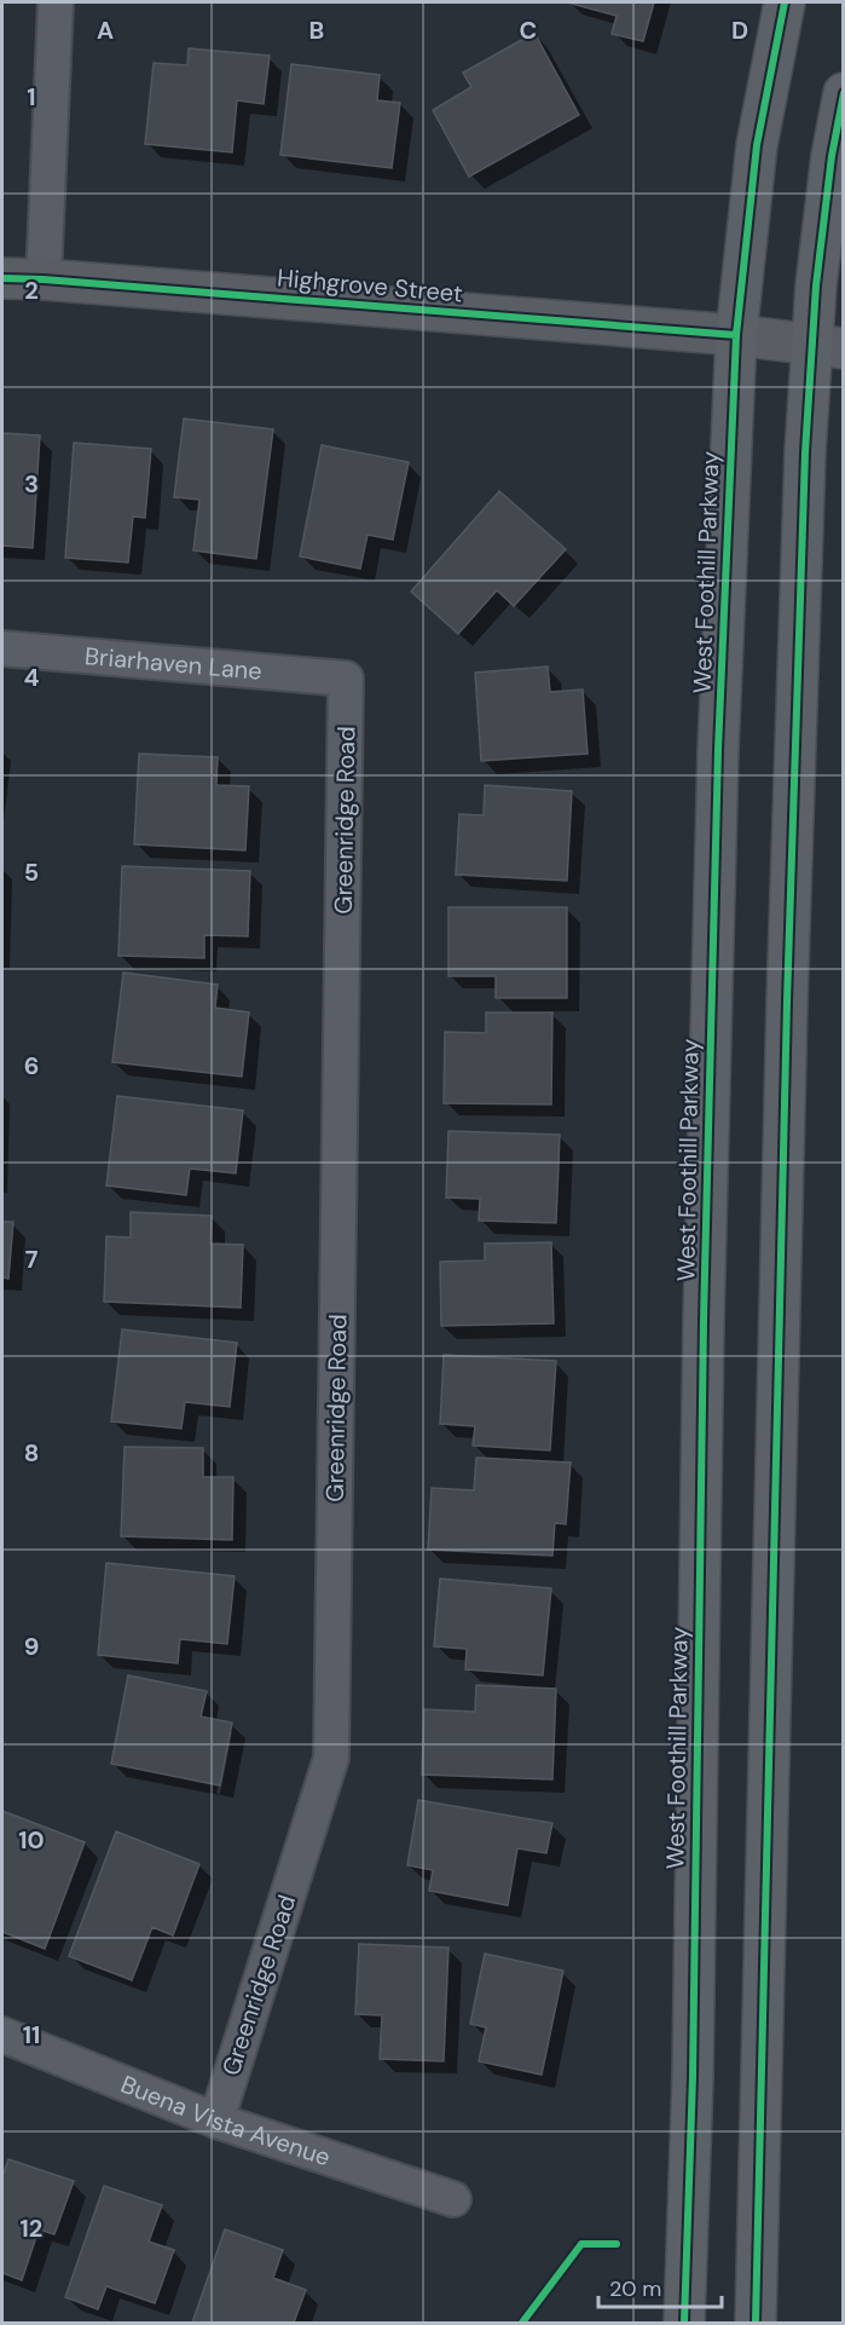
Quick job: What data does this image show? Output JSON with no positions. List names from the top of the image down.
{
  "streets": {
    "main road": ["West Foothill Parkway"],
    "street": [
      "Highgrove Street",
      "Briarhaven Lane",
      "Greenridge Road",
      "Buena Vista Avenue"
    ]
  },
  "crossings": [
    ["Highgrove Street", "West Foothill Parkway"],
    ["Briarhaven Lane", "Greenridge Road"],
    ["Greenridge Road", "Buena Vista Avenue"]
  ],
  "scale_bar": "20 m",
  "grid": {
    "columns": [
      "A",
      "B",
      "C",
      "D"
    ],
    "rows": [
      "1",
      "2",
      "3",
      "4",
      "5",
      "6",
      "7",
      "8",
      "9",
      "10",
      "11",
      "12"
    ]
  }
}
